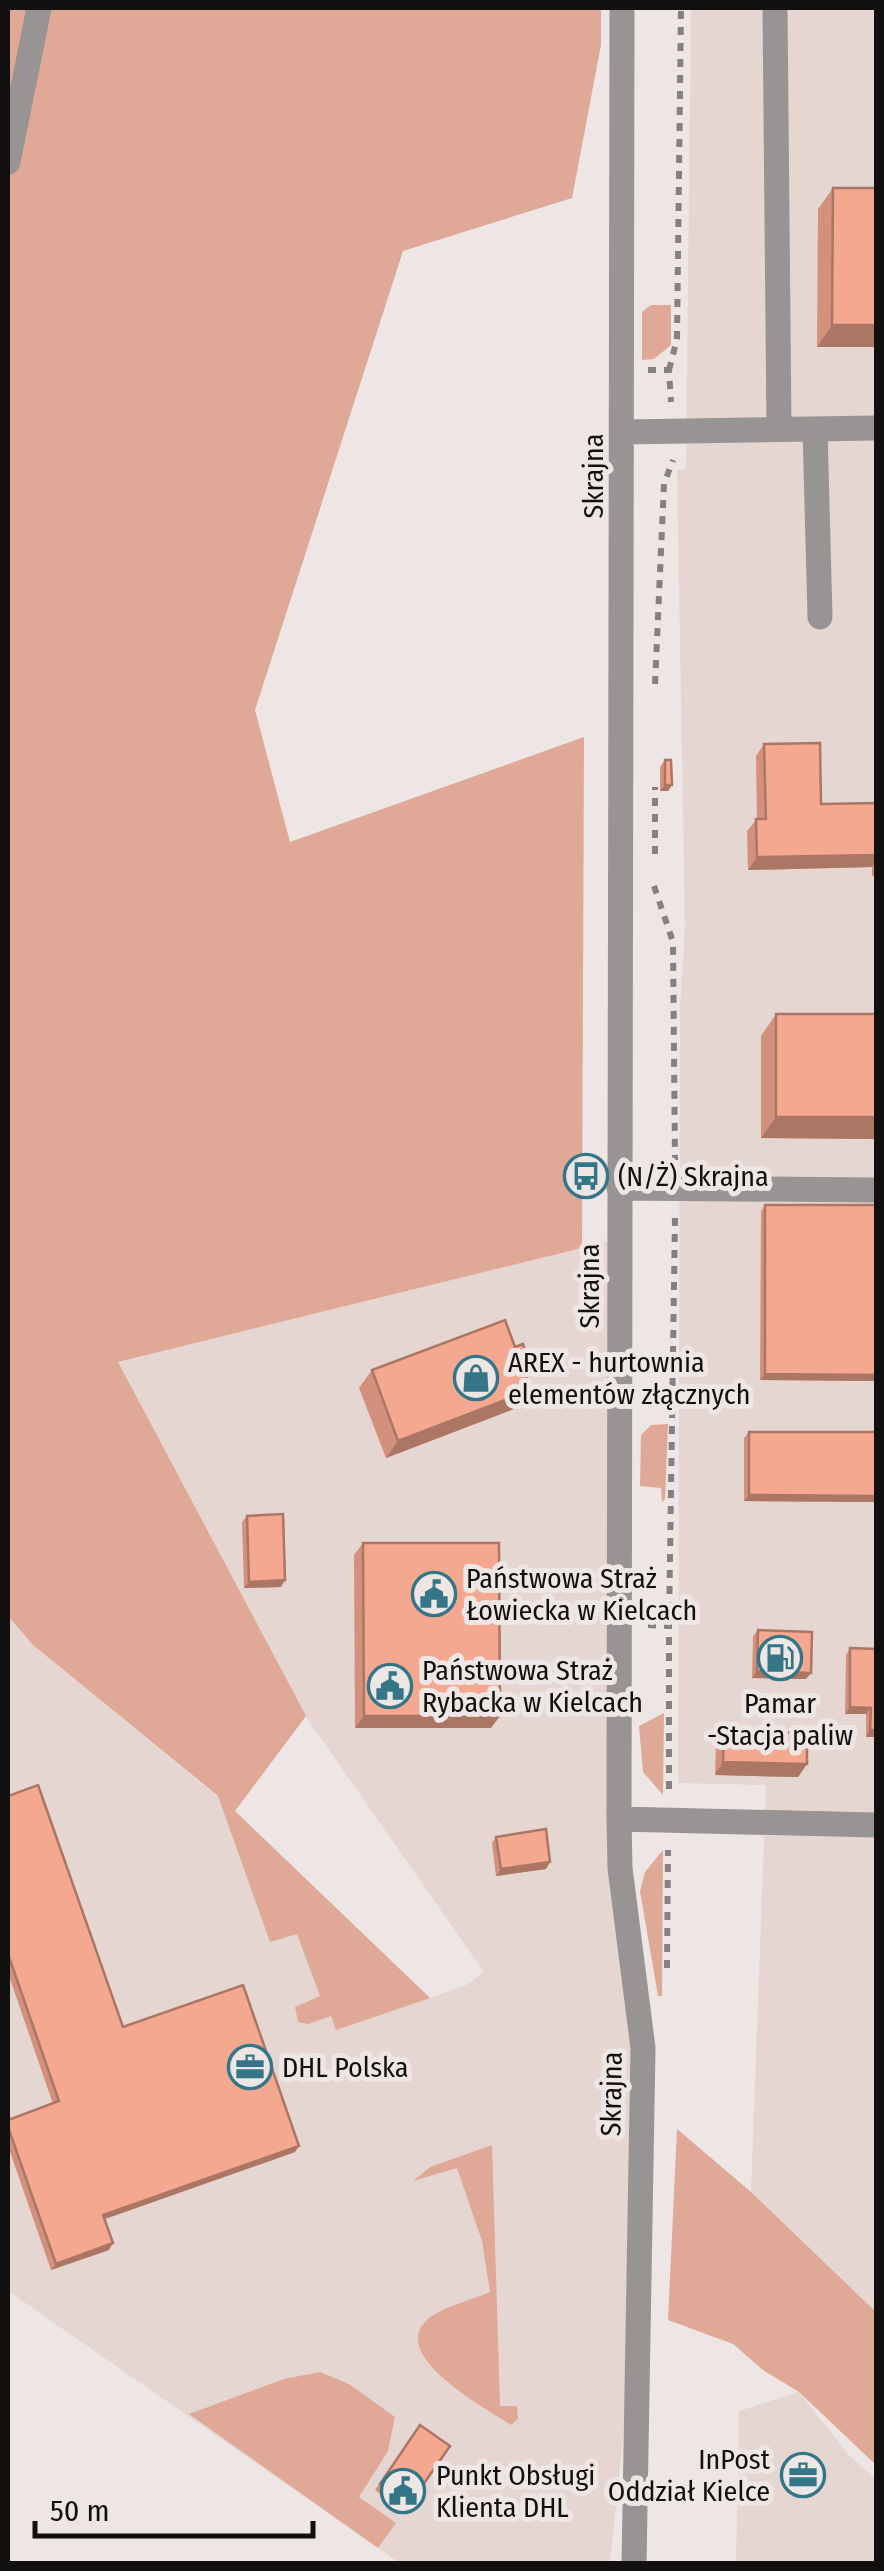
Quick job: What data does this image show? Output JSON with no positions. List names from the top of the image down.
{
  "streets": {
    "street": ["Skrajna"]
  },
  "places": {
    "bus stop": ["(N/Ż) Skrajna"],
    "shop": ["AREX - hurtownia elementów złącznych"],
    "public building": ["Państwowa Straż Łowiecka w Kielcach", "Państwowa Straż Rybacka w Kielcach", "Punkt Obsługi Klienta DHL"],
    "fuel station": ["Pamar -Stacja paliw"],
    "office": ["DHL Polska", "InPost Oddział Kielce"]
  },
  "scale_bar": "50 m"
}
